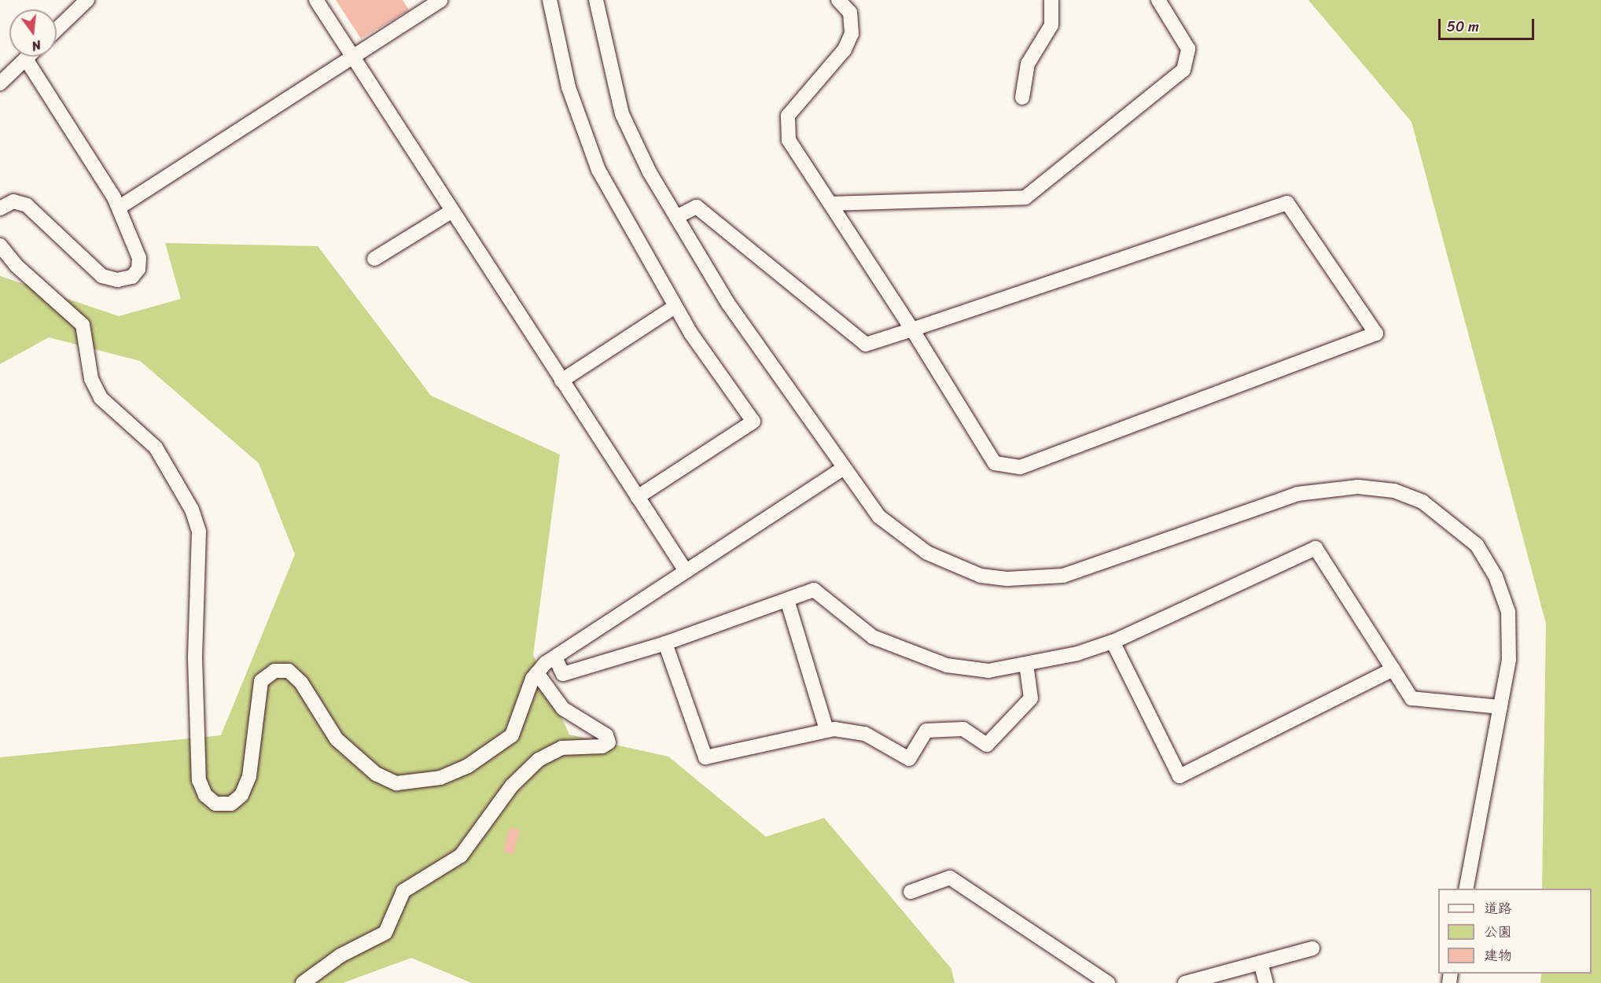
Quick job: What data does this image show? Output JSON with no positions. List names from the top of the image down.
{
  "legend": ["道路", "公園", "建物"],
  "scale_bar": "50 m",
  "north": "bottom"
}
